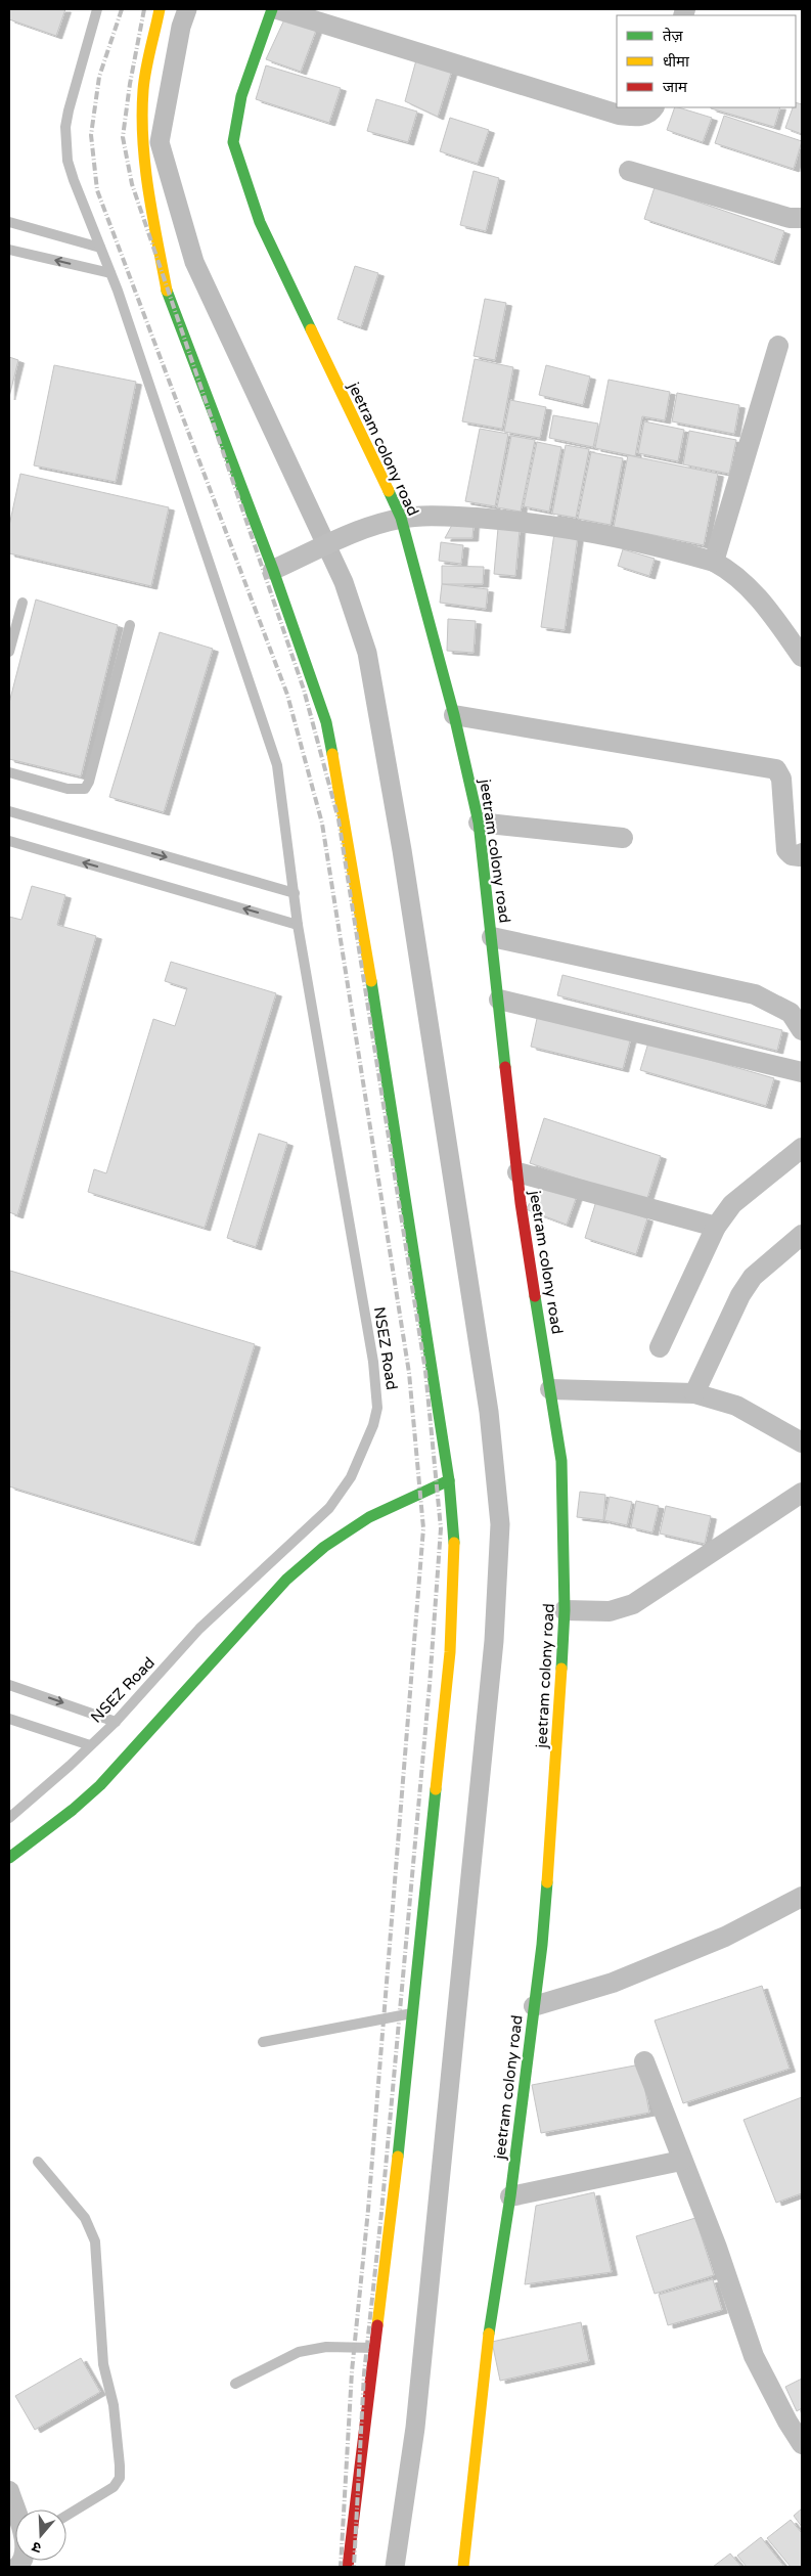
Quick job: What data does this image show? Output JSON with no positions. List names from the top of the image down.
{
  "streets": {
    "street": ["jeetram colony road"],
    "lane": ["NSEZ Road"]
  },
  "legend": ["तेज़", "धीमा", "जाम"],
  "north": "bottom"
}
